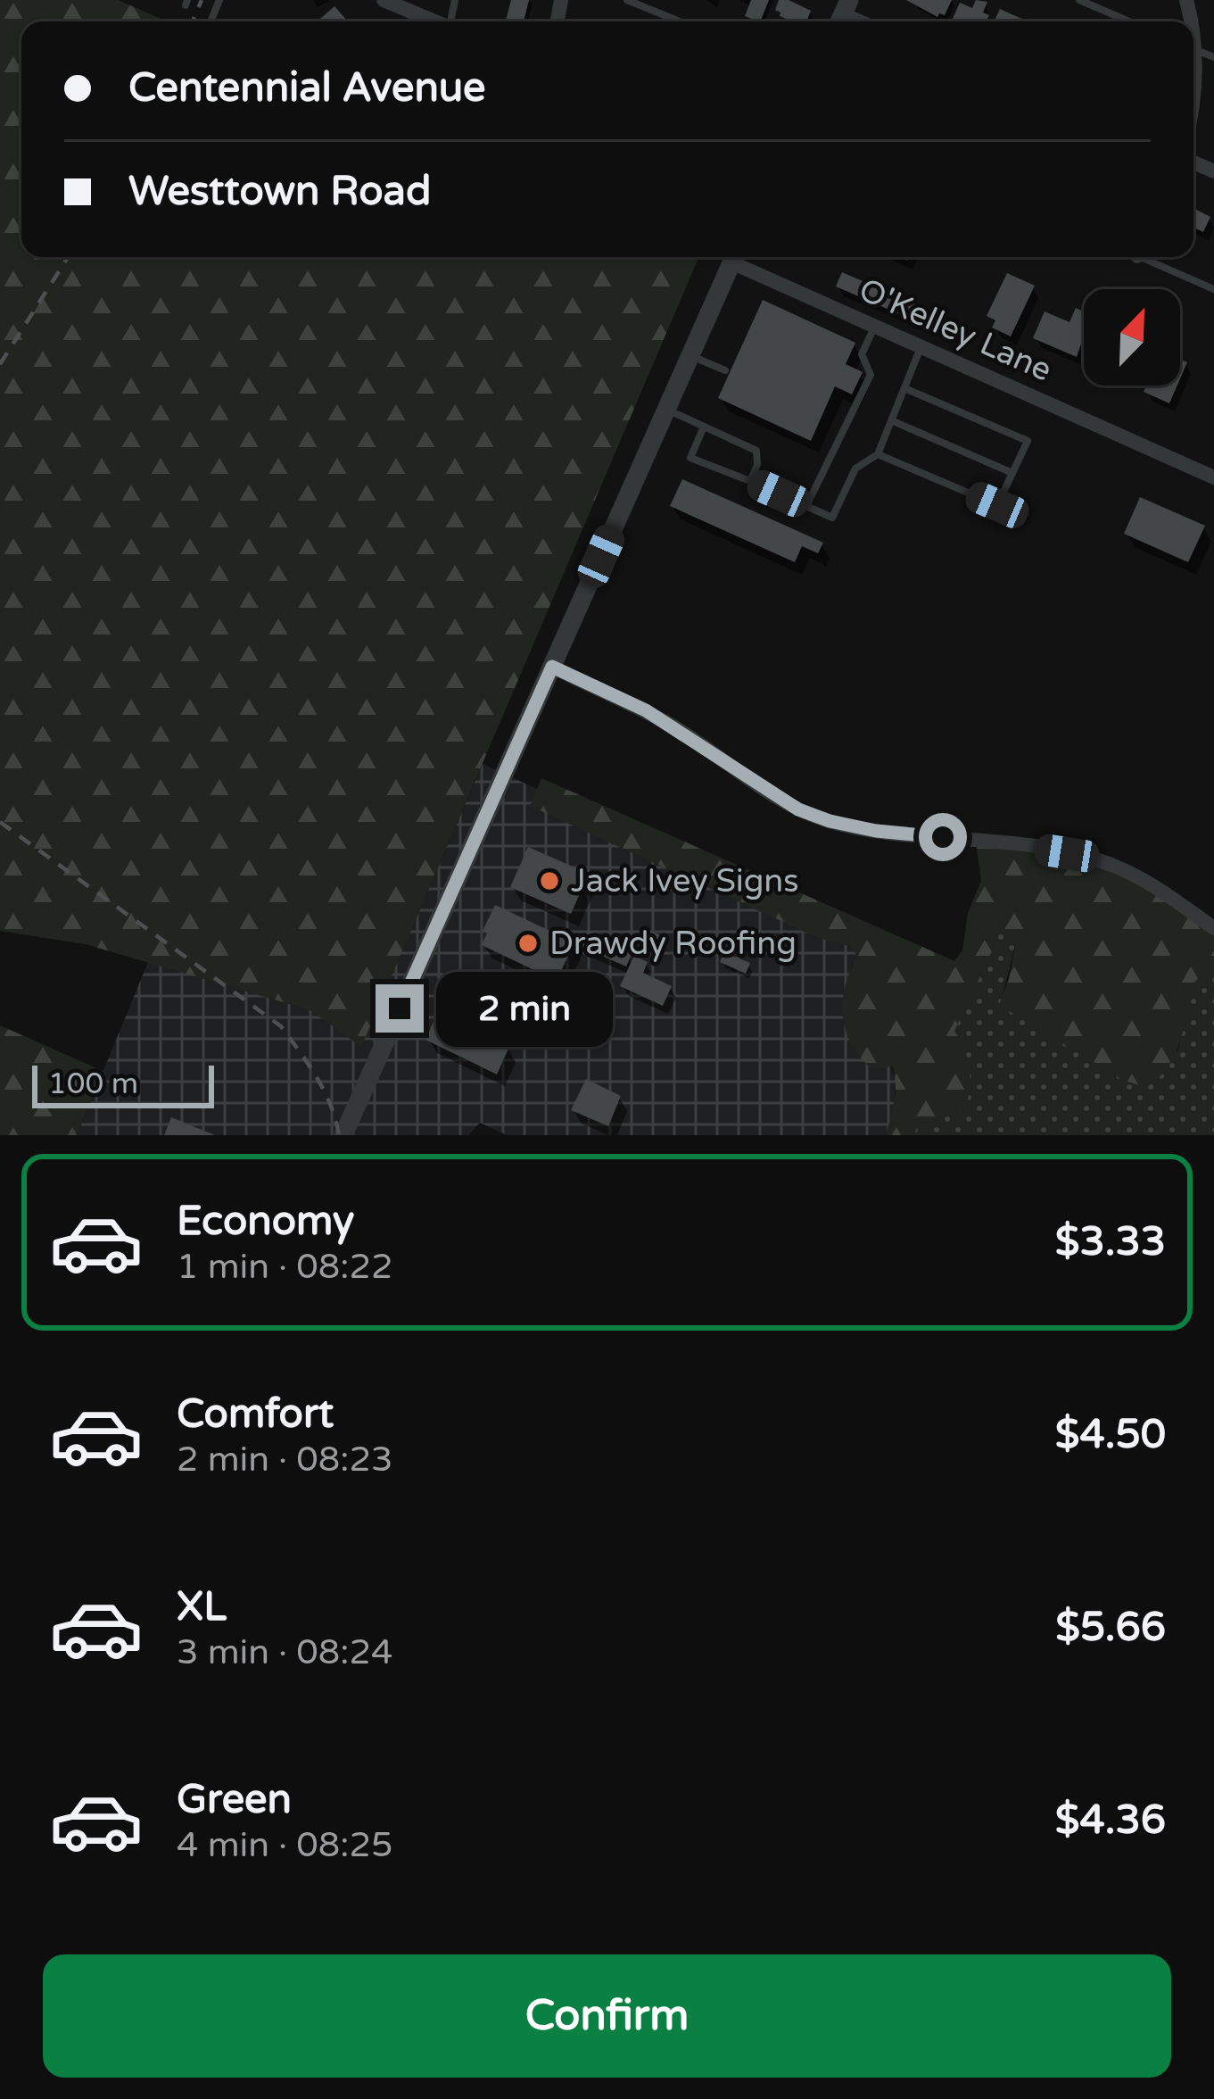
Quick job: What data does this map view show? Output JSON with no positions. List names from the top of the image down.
{
  "streets": {
    "street": ["O'Kelley Lane"]
  },
  "places": ["Jack Ivey Signs", "Drawdy Roofing"],
  "scale_bar": "100 m",
  "north": "top right",
  "page": {
    "banner": ["Centennial Avenue", "Westtown Road"],
    "bubble": "2 min",
    "scale": "100 m",
    "list": [
      {
        "name": "Economy",
        "note": "1 min · 08:22",
        "value": "$3.33"
      },
      {
        "name": "Comfort",
        "note": "2 min · 08:23",
        "value": "$4.50"
      },
      {
        "name": "XL",
        "note": "3 min · 08:24",
        "value": "$5.66"
      },
      {
        "name": "Green",
        "note": "4 min · 08:25",
        "value": "$4.36"
      }
    ],
    "buttons": "Confirm"
  }
}
